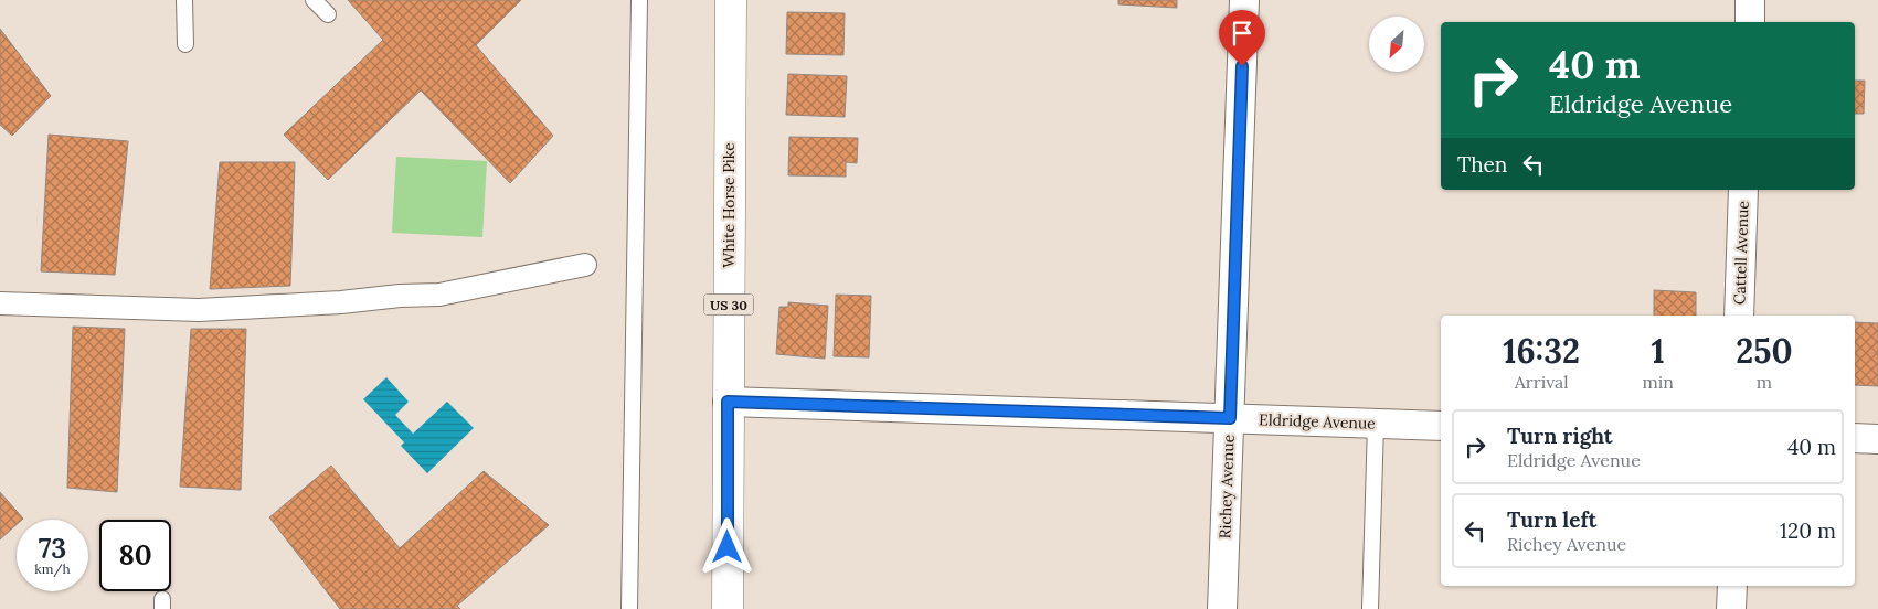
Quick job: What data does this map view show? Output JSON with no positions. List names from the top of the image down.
{
  "streets": {
    "highway": ["White Horse Pike", "US 30"],
    "street": ["Cattell Avenue", "Eldridge Avenue", "Richey Avenue"]
  },
  "crossings": [
    ["White Horse Pike", "Eldridge Avenue"],
    ["Eldridge Avenue", "Richey Avenue"]
  ],
  "north": "bottom left",
  "page": {
    "turn": ["40 m", "Eldridge Avenue"],
    "then": "Then",
    "eta": [
      "16:32",
      "Arrival",
      "1",
      "min",
      "250",
      "m"
    ],
    "list": [
      {
        "name": "Turn right",
        "note": "Eldridge Avenue",
        "value": "40 m"
      },
      {
        "name": "Turn left",
        "note": "Richey Avenue",
        "value": "120 m"
      }
    ],
    "speed": "73 km/h",
    "limit": "80"
  }
}
